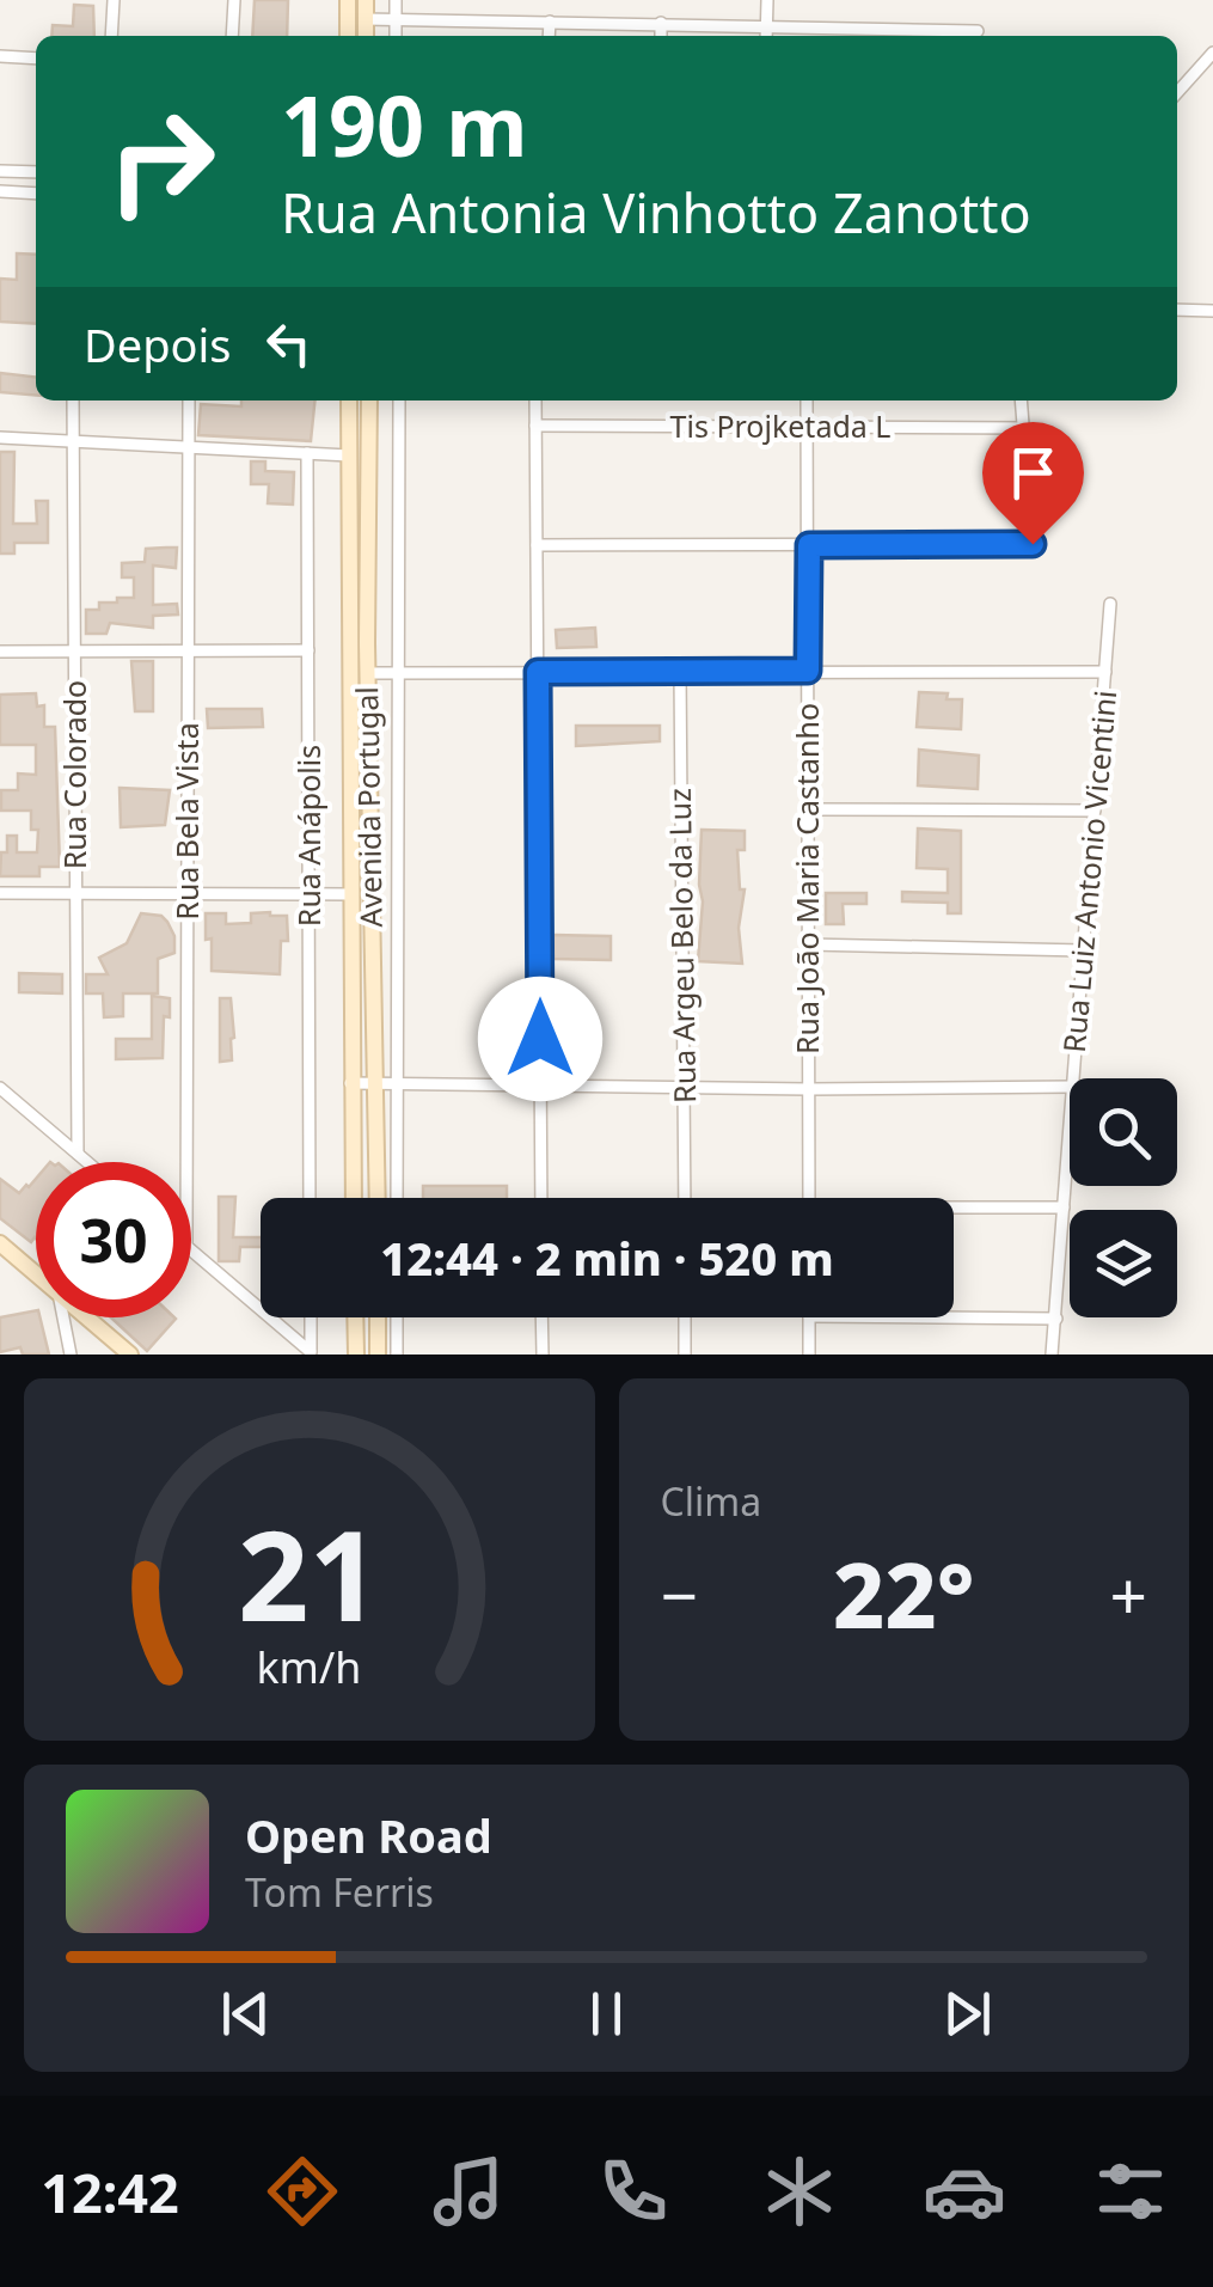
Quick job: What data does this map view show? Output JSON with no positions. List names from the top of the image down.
{
  "streets": {
    "main road": ["Avenida Portugal"],
    "street": [
      "Tis Projketada L",
      "Rua Colorado",
      "Rua Bela Vista",
      "Rua Anápolis",
      "Rua Luiz Antonio Vicentini",
      "Rua João Maria Castanho",
      "Rua Argeu Belo da Luz"
    ]
  },
  "crossings": [
    ["Tis Projketada L", "Rua João Maria Castanho"]
  ],
  "page": {
    "turn": ["190 m", "Rua Antonia Vinhotto Zanotto"],
    "then": "Depois",
    "limit": "30",
    "trip": "12:44 · 2 min · 520 m",
    "tile": "Clima",
    "heat": ["−", "22°", "+"],
    "song": ["Open Road", "Tom Ferris"],
    "tabs": "12:42",
    "gauge": ["21", "km/h"]
  }
}
